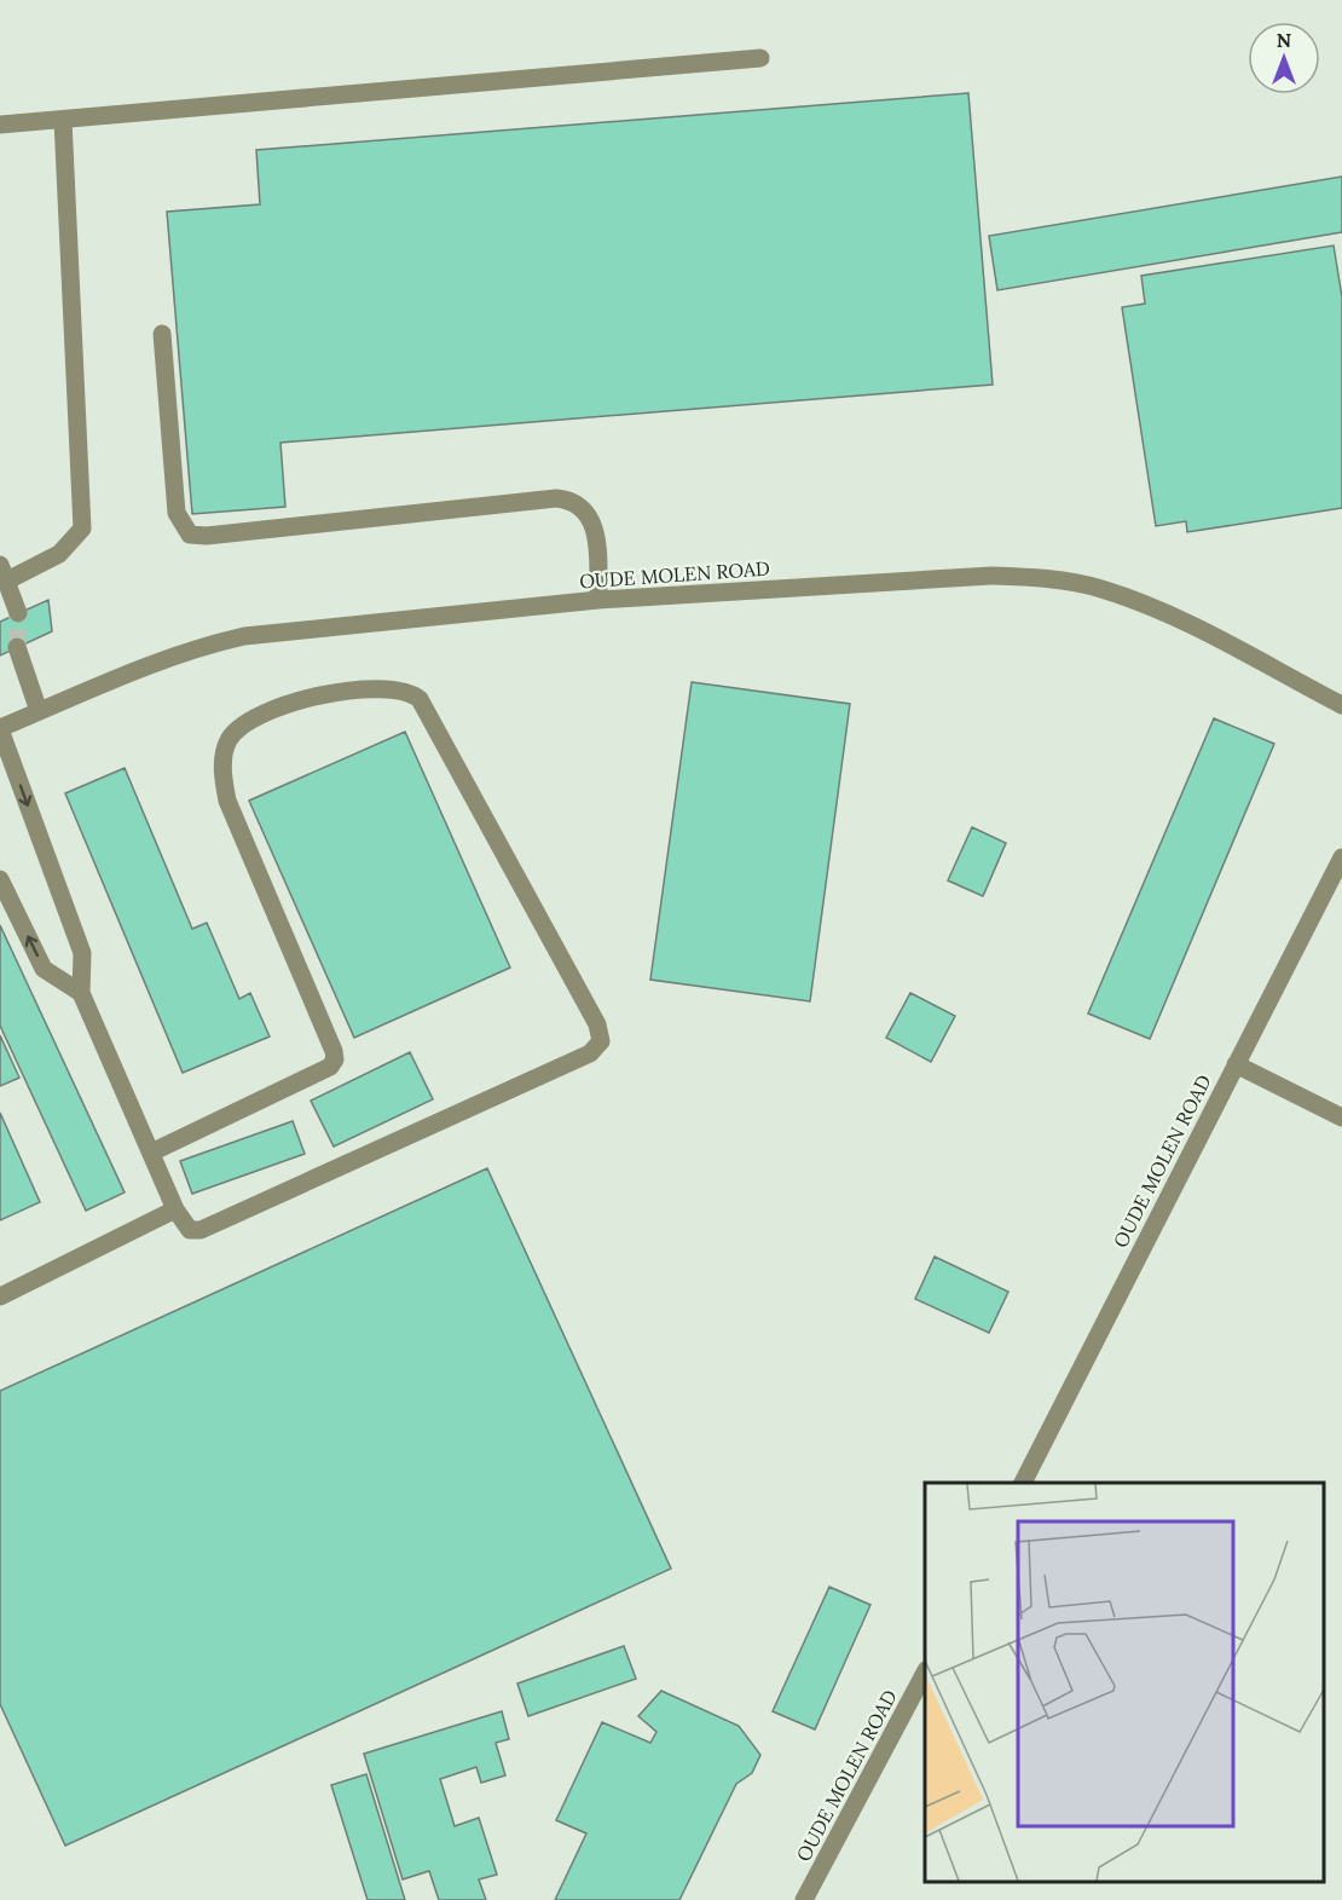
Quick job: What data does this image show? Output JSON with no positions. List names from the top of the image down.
{
  "streets": {
    "street": ["OUDE MOLEN ROAD"]
  },
  "north": "top"
}
